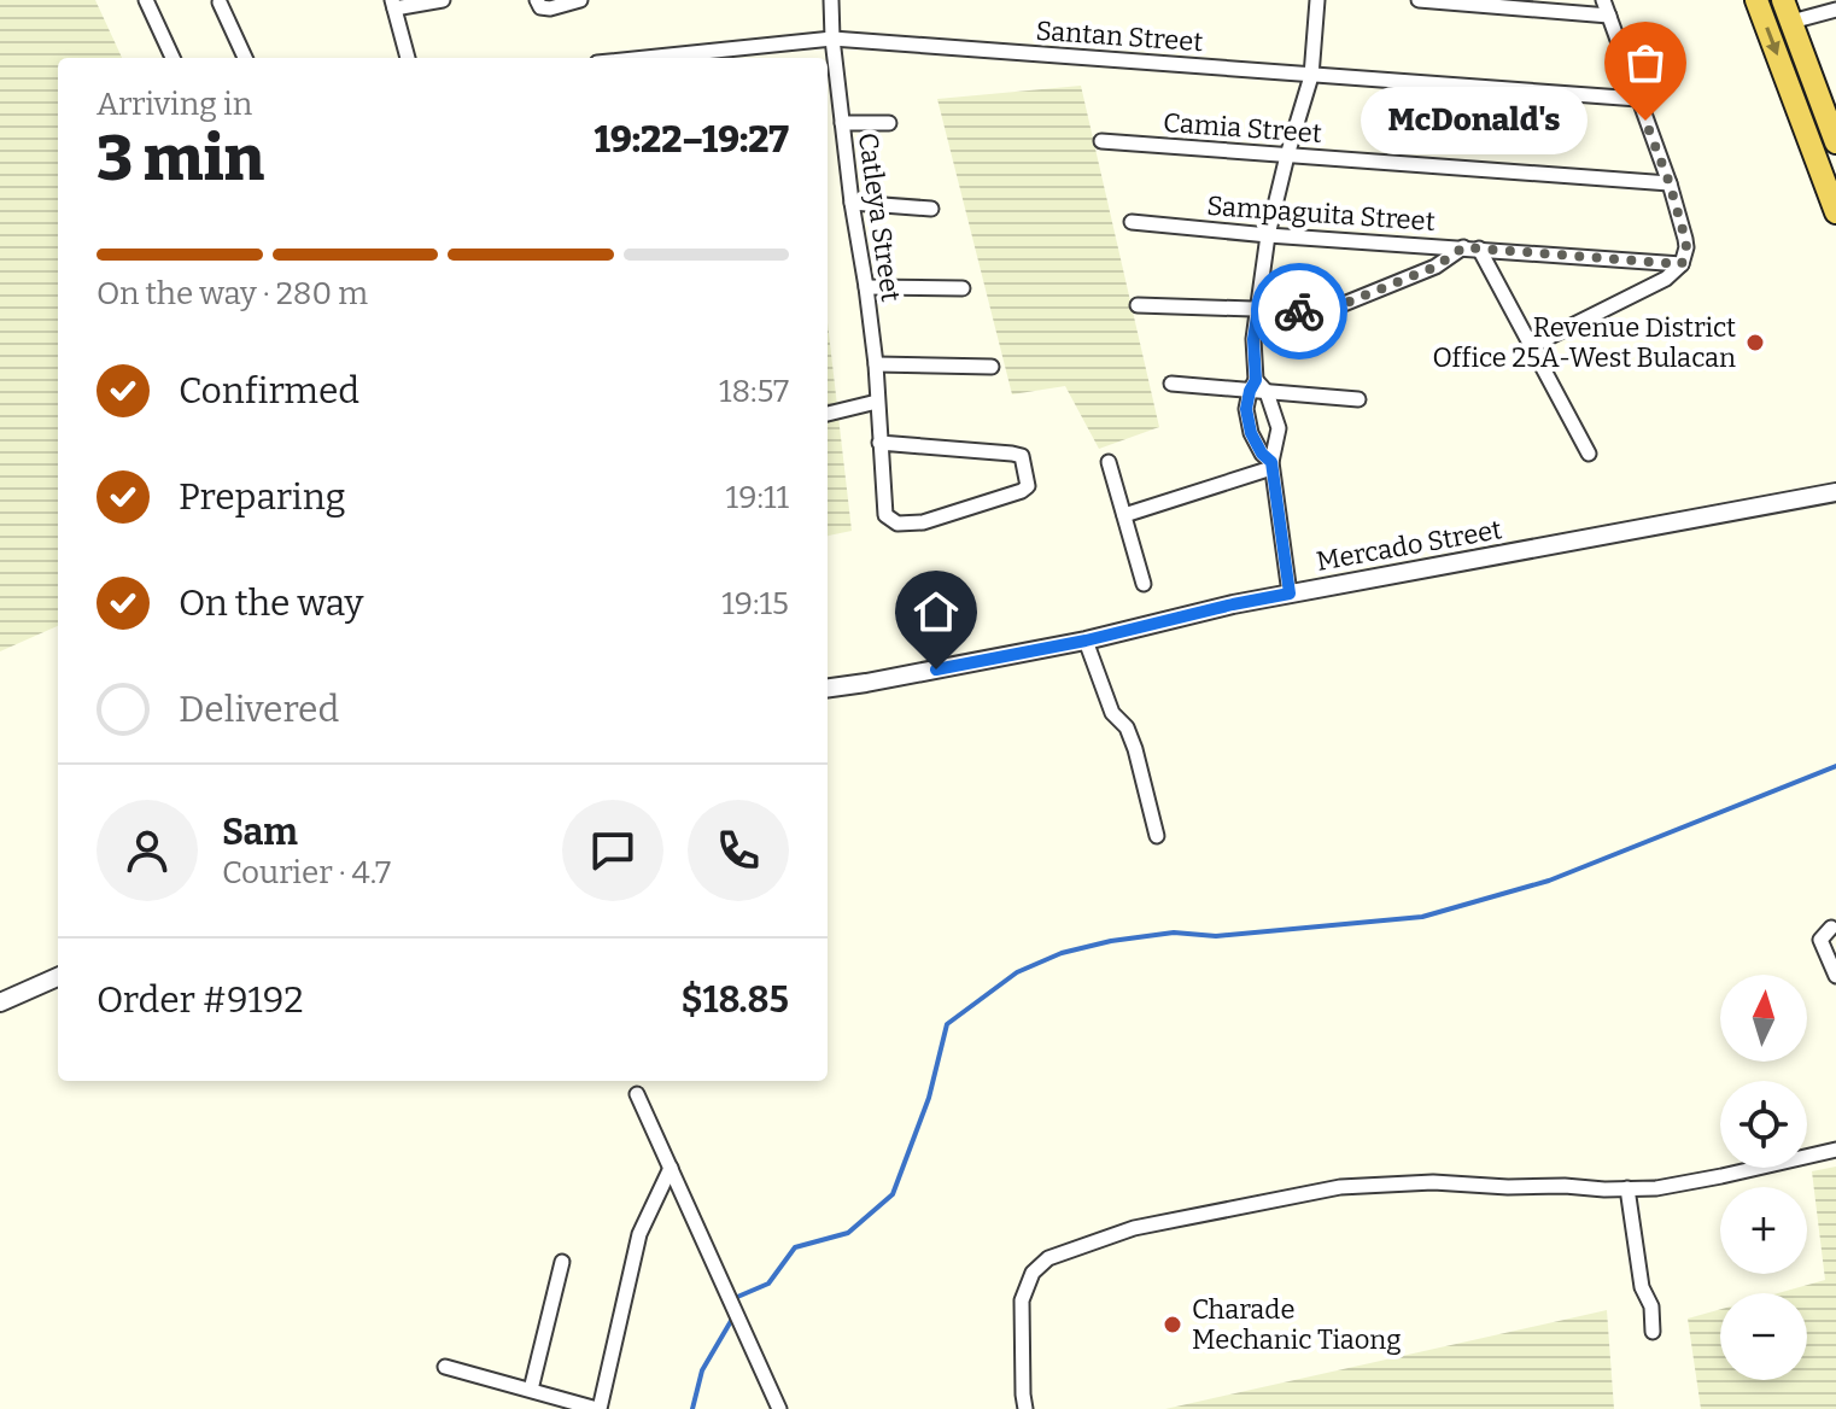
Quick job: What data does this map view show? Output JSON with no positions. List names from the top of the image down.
{
  "streets": {
    "street": [
      "Santan Street",
      "Camia Street",
      "Sampaguita Street",
      "Catleya Street",
      "Mercado Street"
    ]
  },
  "crossings": [
    ["Santan Street", "Catleya Street"]
  ],
  "places": ["McDonald's", "Revenue District Office 25A-West Bulacan", "Charade Mechanic Tiaong"],
  "north": "top",
  "page": {
    "heading": ["3 min", "Arriving in", "19:22–19:27"],
    "panel": [
      "Sam",
      "Courier · 4.7",
      "Order #9192",
      "$18.85"
    ],
    "bubble": "McDonald's",
    "bar": "On the way · 280 m",
    "list": [
      ["Confirmed", "18:57"],
      ["Preparing", "19:11"],
      ["On the way", "19:15"],
      "Delivered"
    ],
    "map_buttons": ["+", "−"]
  }
}
